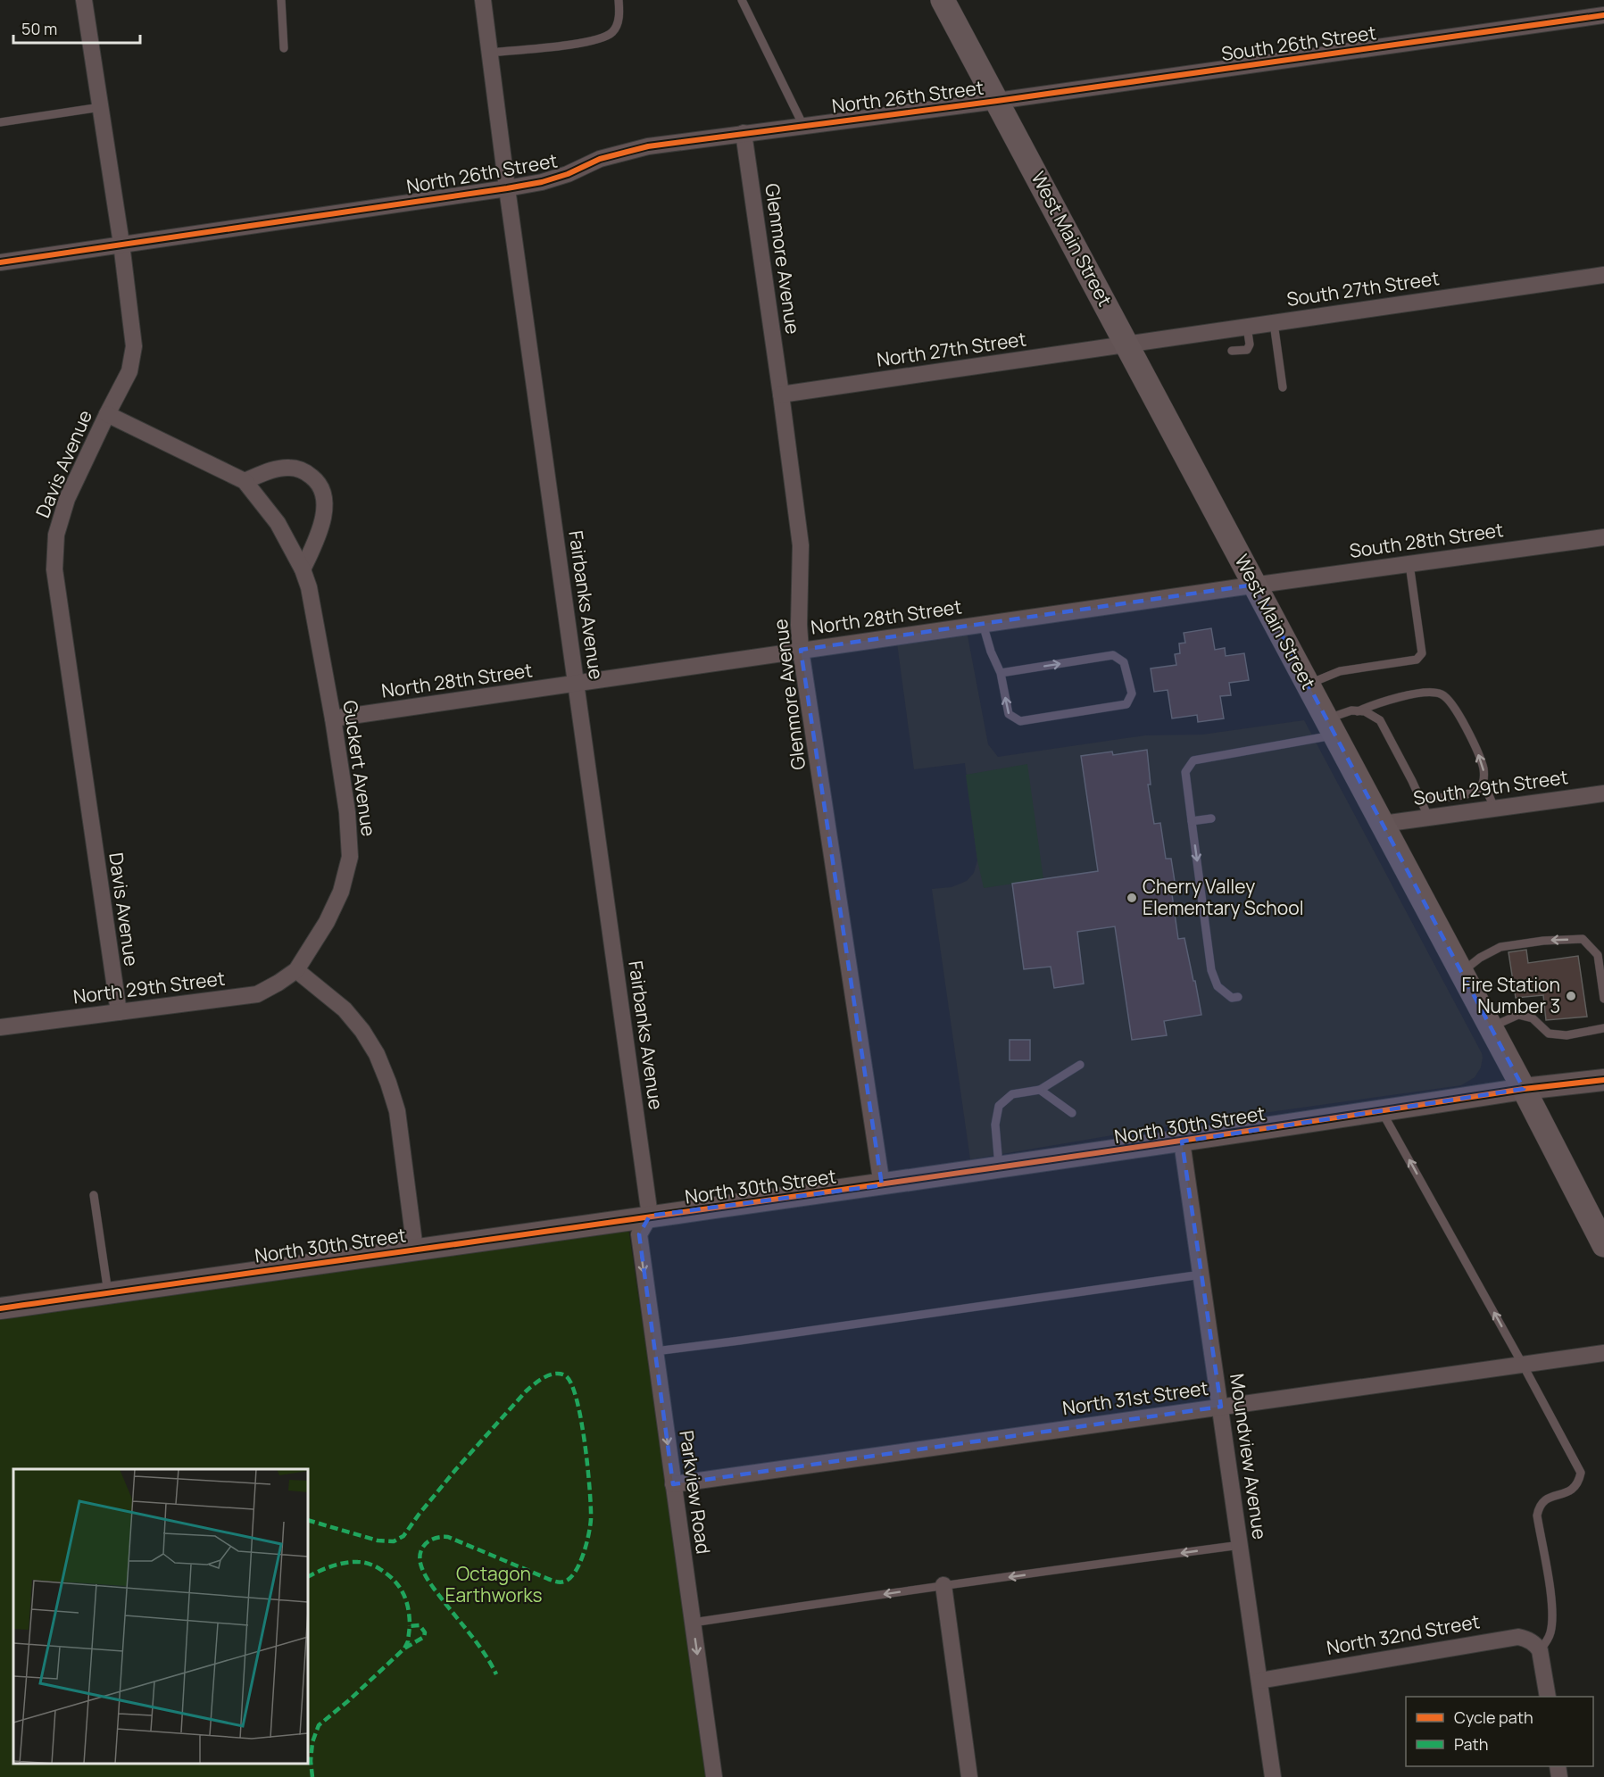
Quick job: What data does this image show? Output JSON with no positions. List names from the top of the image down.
{
  "streets": {
    "main road": ["West Main Street"],
    "street": [
      "South 26th Street",
      "North 26th Street",
      "Glenmore Avenue",
      "South 27th Street",
      "North 27th Street",
      "Davis Avenue",
      "South 28th Street",
      "Fairbanks Avenue",
      "North 28th Street",
      "Guckert Avenue",
      "South 29th Street",
      "North 29th Street",
      "North 30th Street",
      "North 31st Street",
      "Moundview Avenue",
      "Parkview Road",
      "North 32nd Street"
    ]
  },
  "crossings": [
    ["South 26th Street", "North 26th Street"],
    ["South 26th Street", "West Main Street"],
    ["North 26th Street", "West Main Street"],
    ["North 26th Street", "Glenmore Avenue"],
    ["North 26th Street", "Davis Avenue"],
    ["North 26th Street", "Fairbanks Avenue"],
    ["West Main Street", "South 27th Street"],
    ["West Main Street", "North 27th Street"],
    ["West Main Street", "South 28th Street"],
    ["West Main Street", "North 28th Street"],
    ["West Main Street", "South 29th Street"],
    ["West Main Street", "North 30th Street"],
    ["Glenmore Avenue", "North 27th Street"],
    ["Glenmore Avenue", "North 28th Street"],
    ["Glenmore Avenue", "North 30th Street"],
    ["South 27th Street", "North 27th Street"],
    ["Davis Avenue", "Guckert Avenue"],
    ["Davis Avenue", "North 29th Street"],
    ["South 28th Street", "North 28th Street"],
    ["Fairbanks Avenue", "North 28th Street"],
    ["Fairbanks Avenue", "North 30th Street"],
    ["Fairbanks Avenue", "Parkview Road"],
    ["North 28th Street", "Guckert Avenue"],
    ["Guckert Avenue", "North 29th Street"],
    ["North 30th Street", "Moundview Avenue"],
    ["North 30th Street", "Parkview Road"],
    ["North 31st Street", "Moundview Avenue"],
    ["North 31st Street", "Parkview Road"],
    ["Moundview Avenue", "North 32nd Street"]
  ],
  "one_way": ["Parkview Road"],
  "parks": ["Octagon Earthworks"],
  "places": ["Cherry Valley Elementary School", "Fire Station Number 3"],
  "legend": ["Cycle path", "Path"],
  "scale_bar": "50 m"
}
